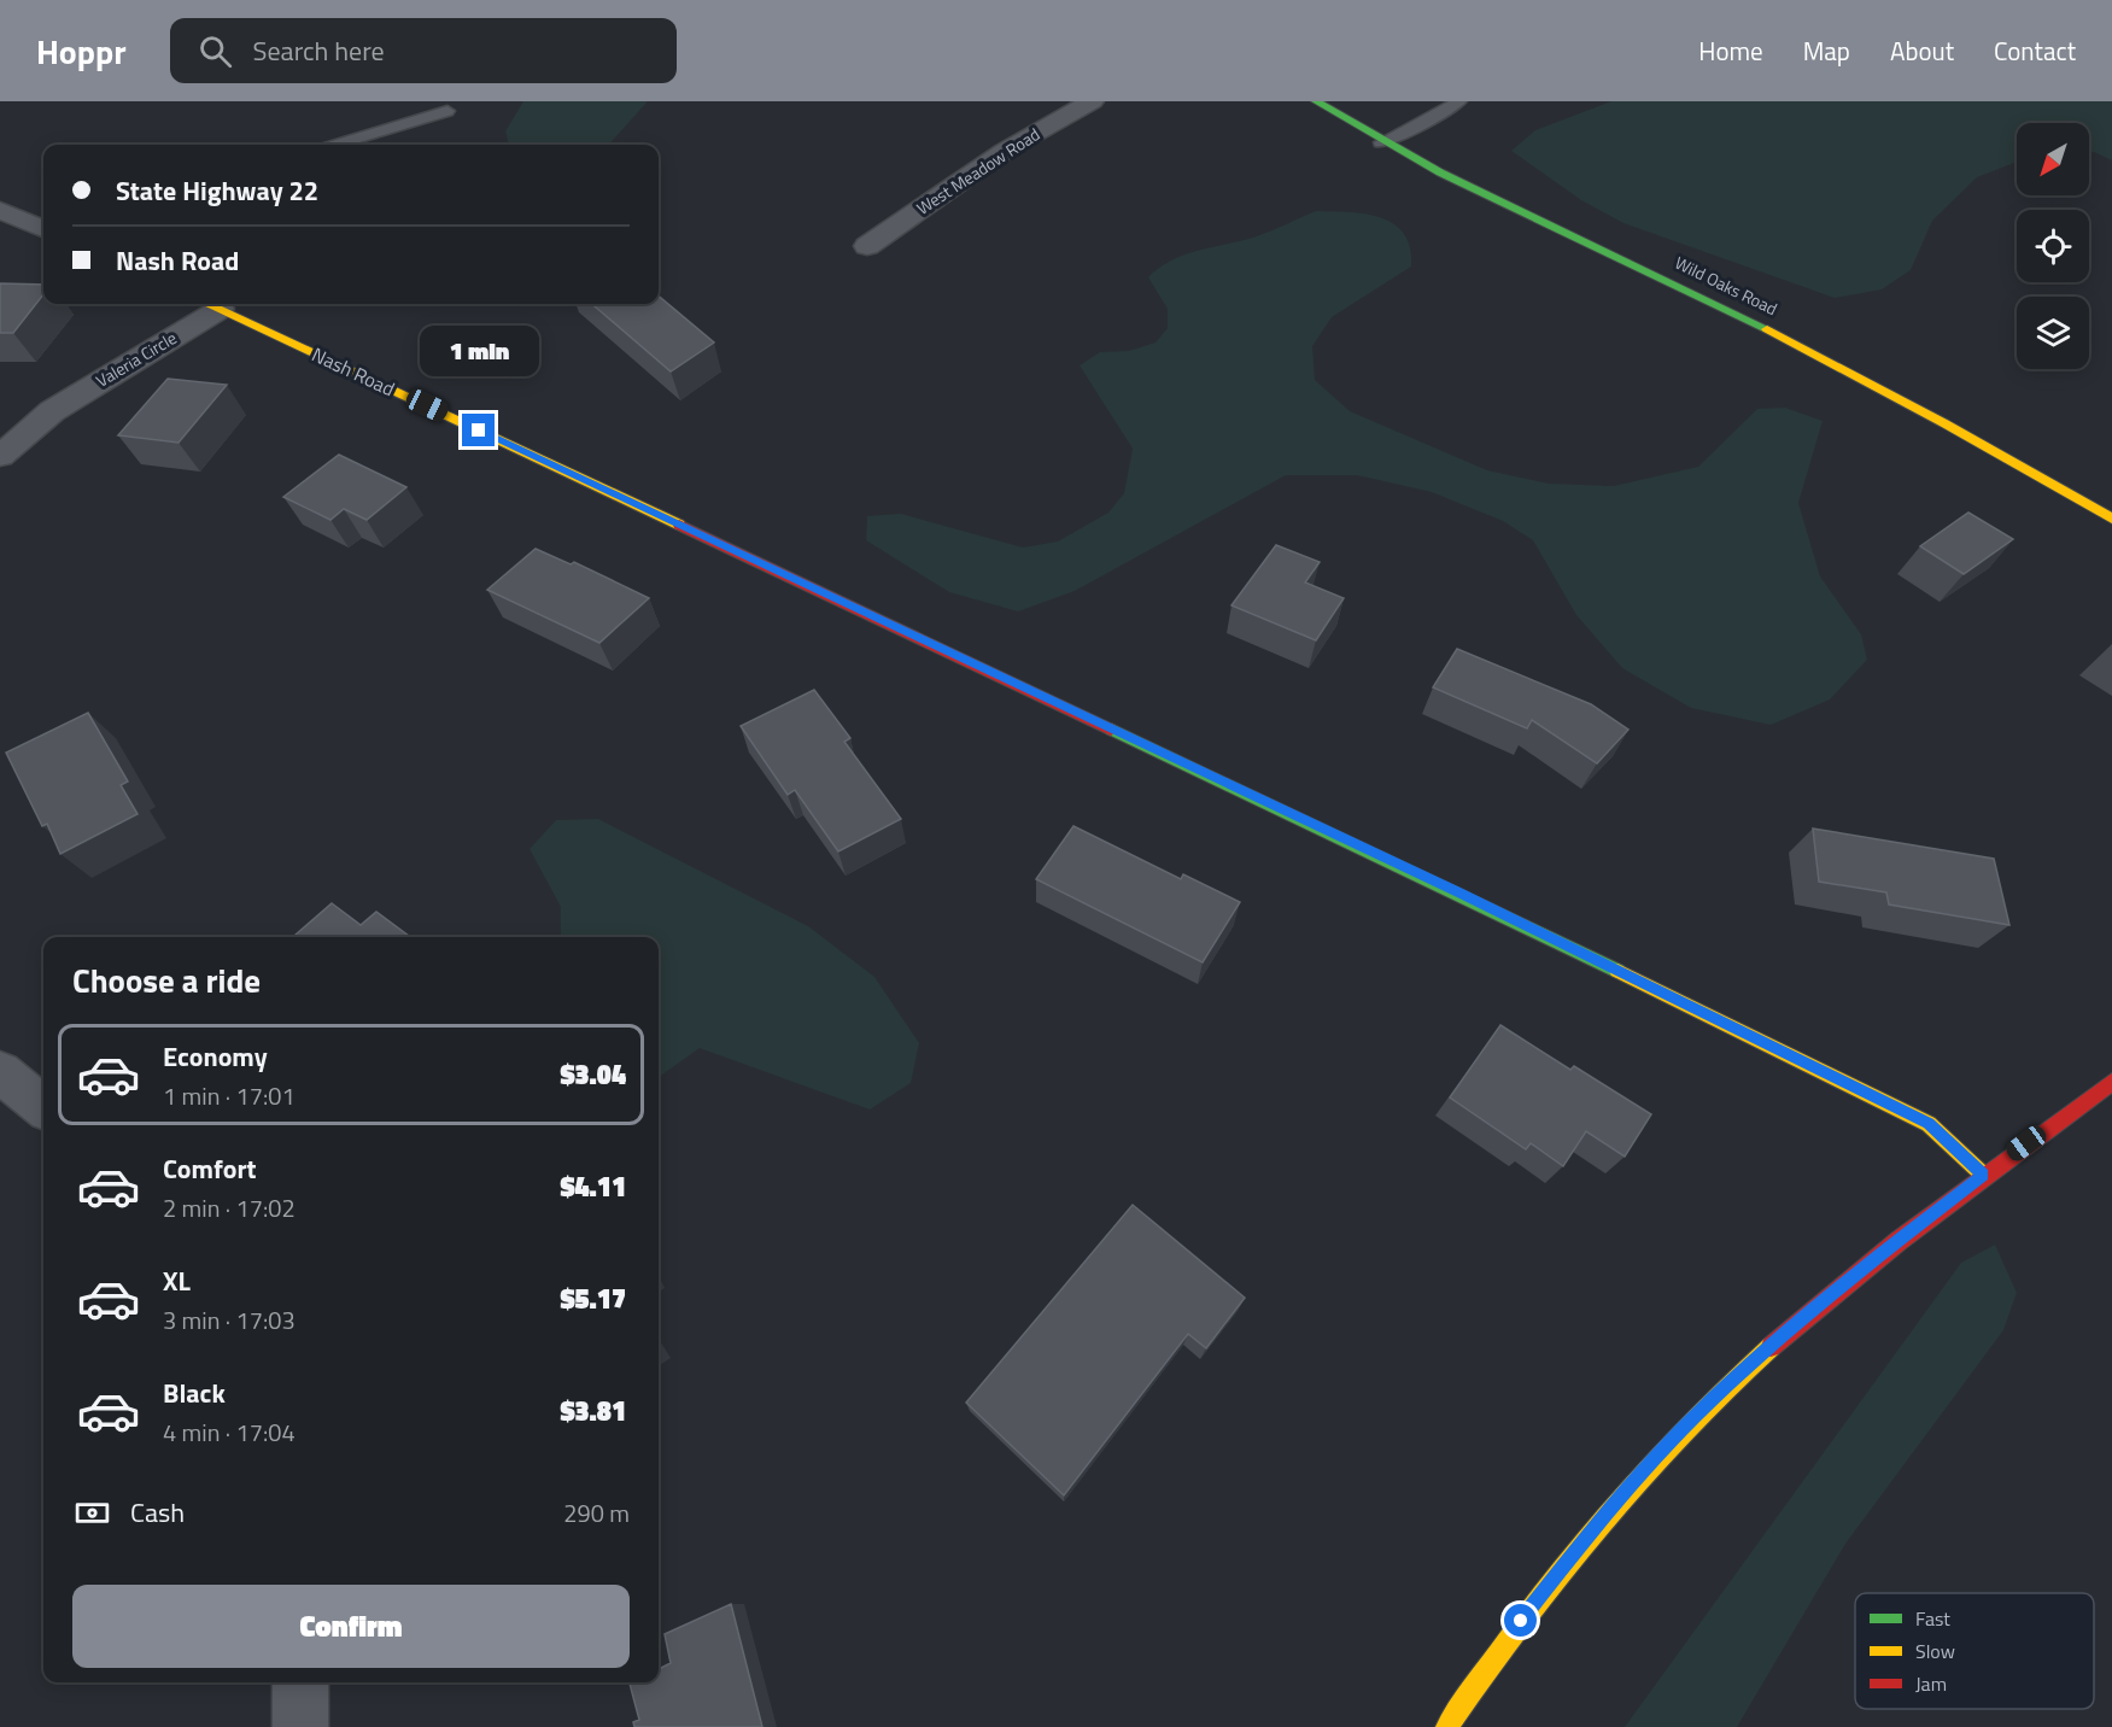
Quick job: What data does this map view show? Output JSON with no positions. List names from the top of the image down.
{
  "streets": {
    "street": [
      "West Meadow Road",
      "Wild Oaks Road",
      "Valeria Circle",
      "Nash Road"
    ]
  },
  "legend": ["Fast", "Slow", "Jam"],
  "north": "bottom left",
  "page": {
    "header": "Hoppr",
    "search": "Search here",
    "nav": [
      "Home",
      "Map",
      "About",
      "Contact"
    ],
    "banner": ["State Highway 22", "Nash Road"],
    "bubble": "1 min",
    "heading": "Choose a ride",
    "list": [
      {
        "name": "Economy",
        "note": "1 min · 17:01",
        "value": "$3.04"
      },
      {
        "name": "Comfort",
        "note": "2 min · 17:02",
        "value": "$4.11"
      },
      {
        "name": "XL",
        "note": "3 min · 17:03",
        "value": "$5.17"
      },
      {
        "name": "Black",
        "note": "4 min · 17:04",
        "value": "$3.81"
      }
    ],
    "pay": ["Cash", "290 m"],
    "buttons": "Confirm"
  }
}
